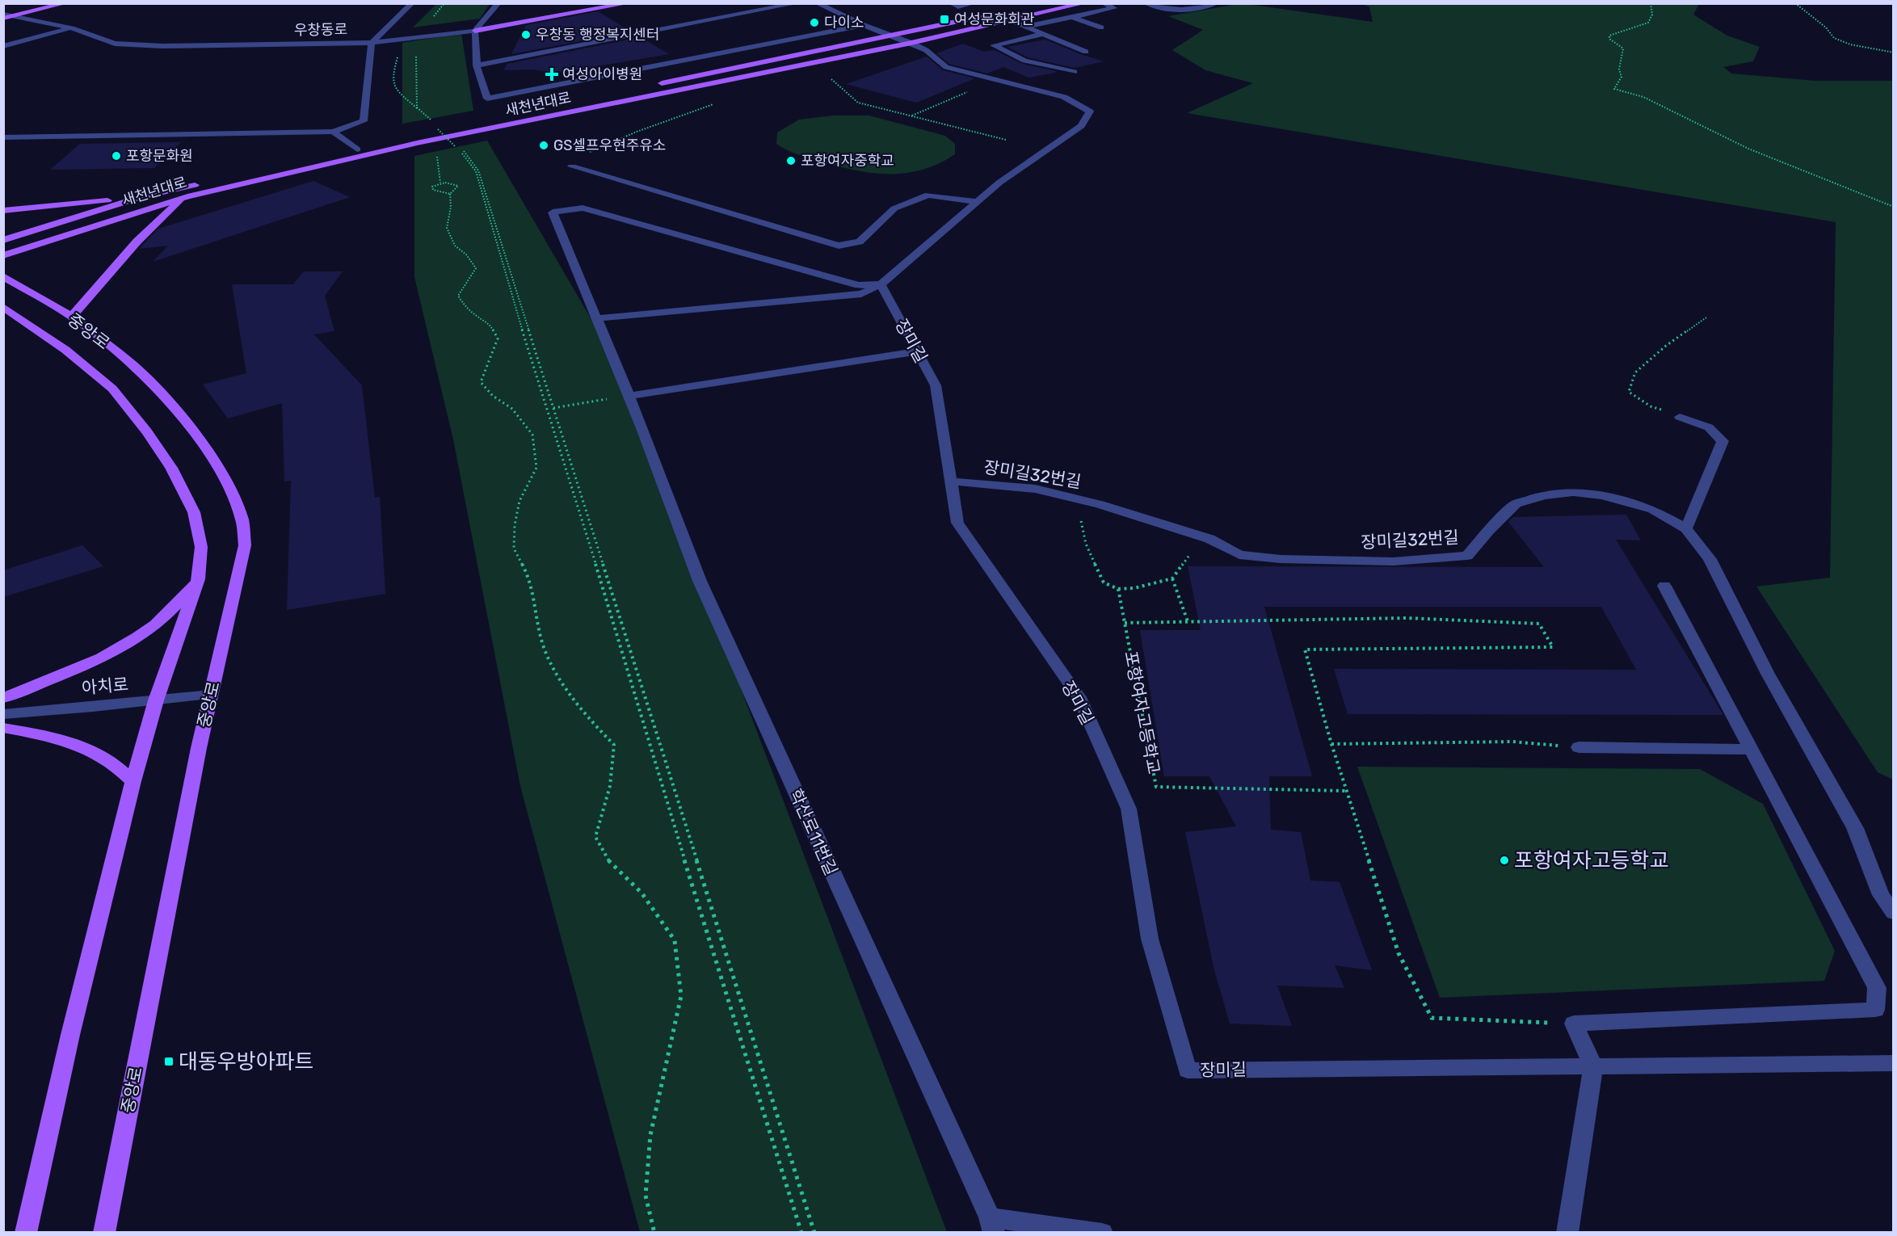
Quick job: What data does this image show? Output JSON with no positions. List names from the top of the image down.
{
  "streets": {
    "main road": ["우창동로", "새천년대로", "중앙로"],
    "street": [
      "장미길",
      "장미길32번길",
      "아치로",
      "학산로11번길"
    ],
    "path": ["포항여자고등학교"]
  },
  "crossings": [
    ["중앙로", "아치로"],
    ["장미길", "장미길32번길"],
    ["장미길", "학산로11번길"]
  ],
  "places": {
    "transit": ["여성문화회관", "대동우방아파트"],
    "other": [
      "다이소",
      "우창동 행정복지센터",
      "GS셀프우현주유소",
      "포항문화원",
      "포항여자중학교",
      "포항여자고등학교"
    ],
    "health": ["여성아이병원"]
  }
}
